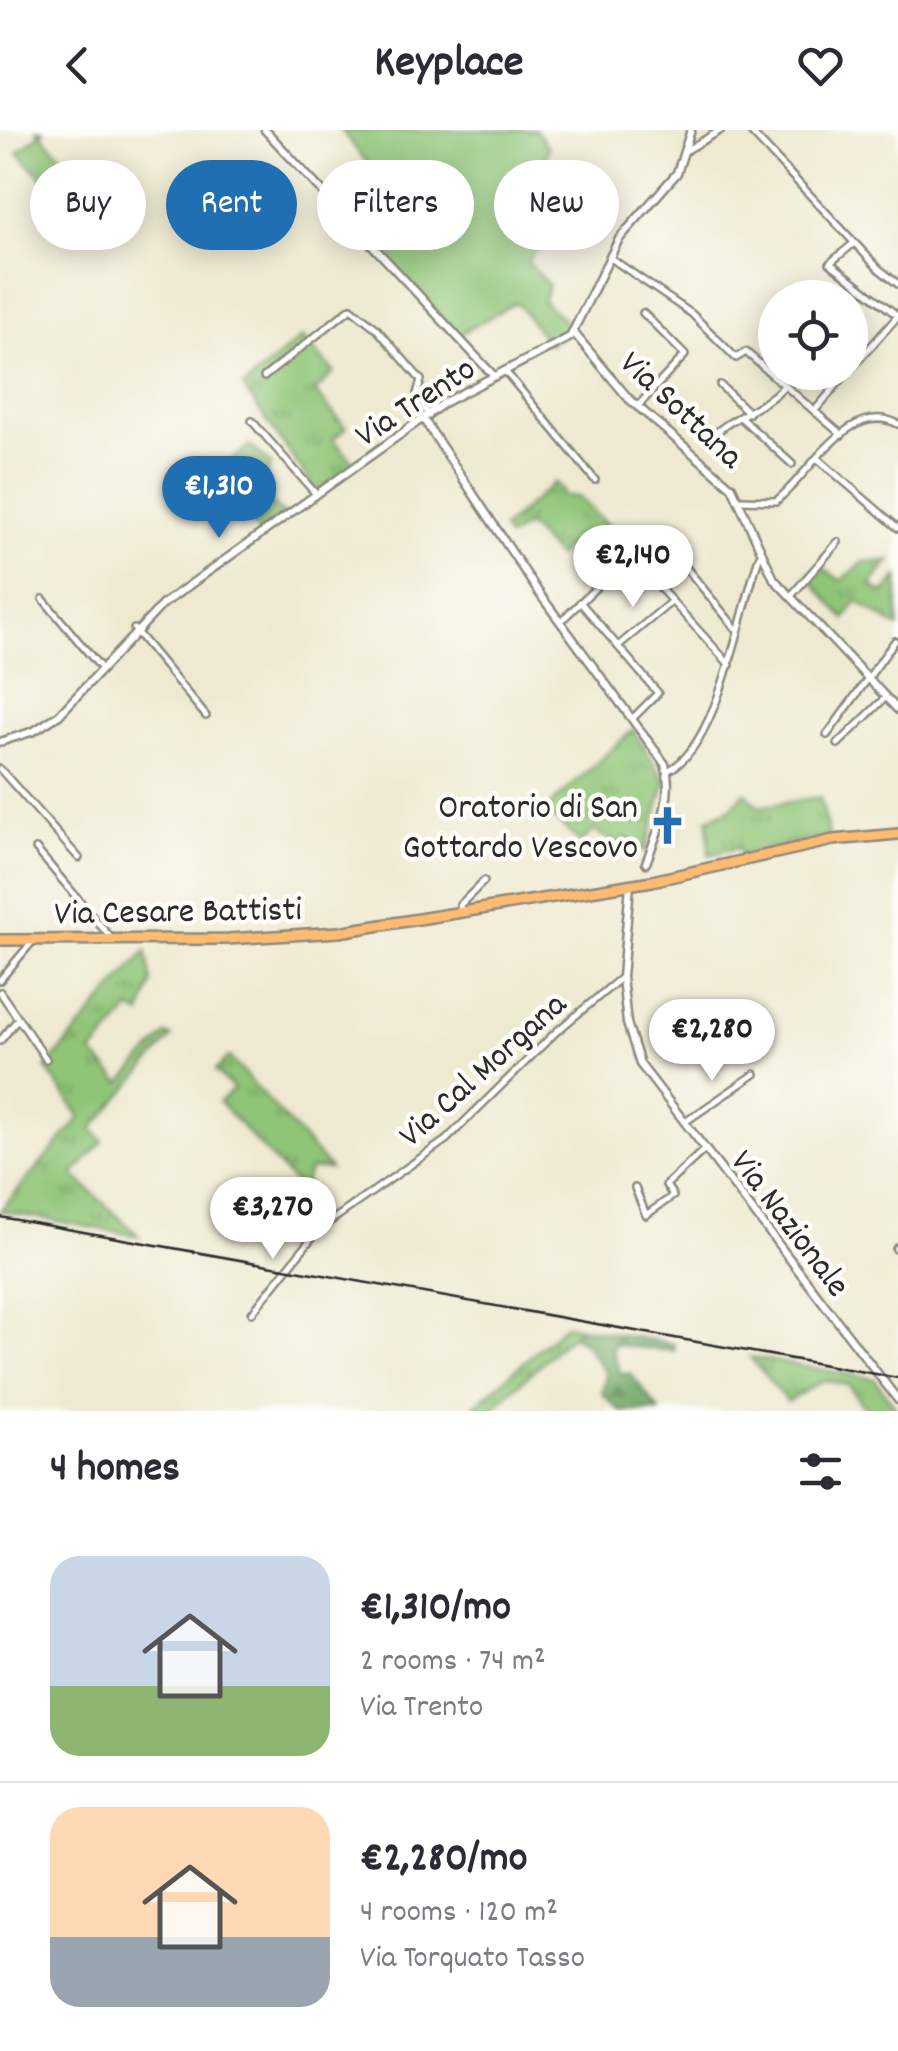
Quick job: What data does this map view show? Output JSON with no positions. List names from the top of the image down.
{
  "streets": {
    "main road": ["Via Cesare Battisti"],
    "street": [
      "Via Trento",
      "Via Sottana",
      "Via Cal Morgana",
      "Via Nazionale"
    ]
  },
  "crossings": [
    ["Via Trento", "Via Sottana"],
    ["Via Cesare Battisti", "Via Nazionale"],
    ["Via Cal Morgana", "Via Nazionale"]
  ],
  "places": {
    "church": ["Oratorio di San Gottardo Vescovo"]
  },
  "page": {
    "header": "Keyplace",
    "chip": [
      "Buy",
      "Rent",
      "Filters",
      "New"
    ],
    "price": [
      "€1,310",
      "€2,140",
      "€2,280",
      "€3,270"
    ],
    "heading": "4 homes",
    "list": [
      {
        "name": "€1,310/mo",
        "note": "2 rooms · 74 m² · Via Trento"
      },
      {
        "name": "€2,280/mo",
        "note": "4 rooms · 120 m² · Via Torquato Tasso"
      }
    ]
  }
}
